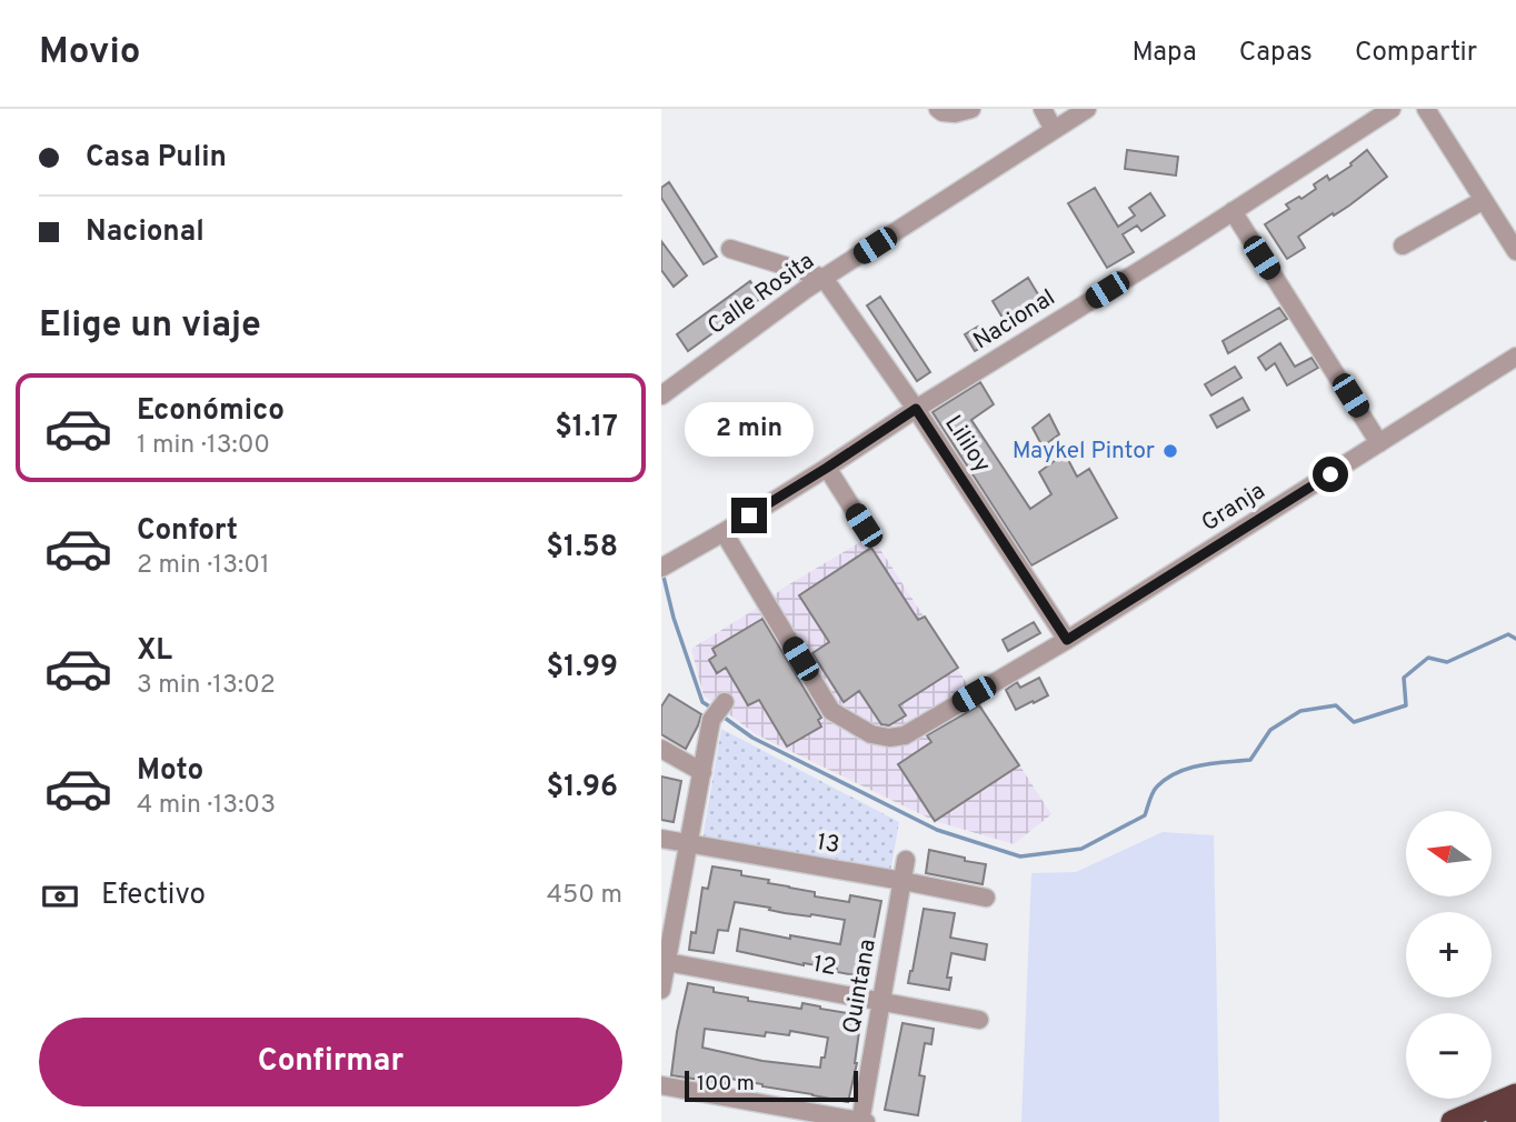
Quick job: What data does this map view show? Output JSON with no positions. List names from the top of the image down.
{
  "streets": {
    "street": [
      "Calle Rosita",
      "Nacional",
      "Lililoy",
      "Granja",
      "13",
      "12",
      "Quintana"
    ]
  },
  "crossings": [
    ["Calle Rosita", "Lililoy"],
    ["Nacional", "Lililoy"],
    ["Nacional", "Granja"],
    ["Lililoy", "Granja"],
    ["13", "Quintana"],
    ["12", "Quintana"]
  ],
  "places": ["Maykel Pintor"],
  "scale_bar": "100 m",
  "north": "left",
  "page": {
    "header": "Movio",
    "nav": ["Mapa", "Capas", "Compartir"],
    "banner": ["Casa Pulin", "Nacional"],
    "heading": "Elige un viaje",
    "list": [
      {
        "name": "Económico",
        "note": "1 min · 13:00",
        "value": "$1.17"
      },
      {
        "name": "Confort",
        "note": "2 min · 13:01",
        "value": "$1.58"
      },
      {
        "name": "XL",
        "note": "3 min · 13:02",
        "value": "$1.99"
      },
      {
        "name": "Moto",
        "note": "4 min · 13:03",
        "value": "$1.96"
      }
    ],
    "bubble": "2 min",
    "map_buttons": ["+", "−"],
    "pay": ["Efectivo", "450 m"],
    "buttons": "Confirmar",
    "scale": "100 m"
  }
}
